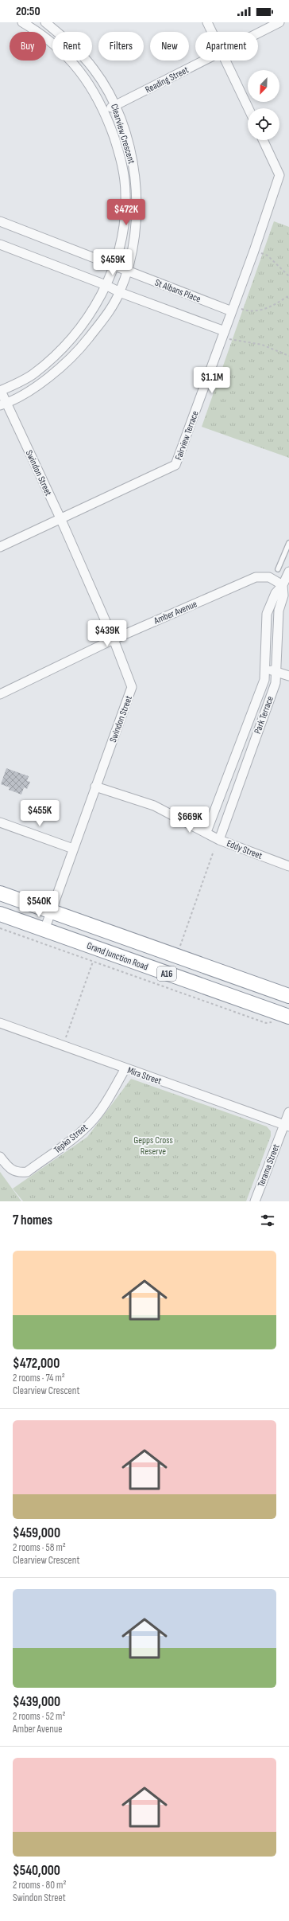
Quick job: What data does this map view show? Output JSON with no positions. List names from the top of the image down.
{
  "streets": {
    "highway": ["Grand Junction Road", "A16"],
    "street": [
      "Reading Street",
      "Clearview Crescent",
      "St Albans Place",
      "Fairview Terrace",
      "Swindon Street",
      "Amber Avenue",
      "Park Terrace",
      "Eddy Street",
      "Mira Street",
      "Tepko Street",
      "Terama Street"
    ]
  },
  "crossings": [
    ["Reading Street", "Clearview Crescent"],
    ["Clearview Crescent", "St Albans Place"],
    ["Clearview Crescent", "Swindon Street"],
    ["St Albans Place", "Fairview Terrace"],
    ["Fairview Terrace", "Swindon Street"],
    ["Swindon Street", "Amber Avenue"],
    ["Swindon Street", "Eddy Street"],
    ["Swindon Street", "Grand Junction Road"],
    ["Amber Avenue", "Park Terrace"],
    ["Park Terrace", "Eddy Street"],
    ["Mira Street", "Tepko Street"],
    ["Mira Street", "Terama Street"]
  ],
  "parks": ["Gepps Cross Reserve"],
  "north": "bottom left",
  "page": {
    "status": "20:50",
    "chip": [
      "Buy",
      "Rent",
      "Filters",
      "New",
      "Apartment"
    ],
    "price": [
      "$472K",
      "$459K",
      "$1.1M",
      "$439K",
      "$455K",
      "$669K",
      "$540K"
    ],
    "heading": "7 homes",
    "list": [
      {
        "name": "$472,000",
        "note": "2 rooms · 74 m² · Clearview Crescent"
      },
      {
        "name": "$459,000",
        "note": "2 rooms · 58 m² · Clearview Crescent"
      },
      {
        "name": "$439,000",
        "note": "2 rooms · 52 m² · Amber Avenue"
      },
      {
        "name": "$540,000",
        "note": "2 rooms · 80 m² · Swindon Street"
      }
    ]
  }
}
